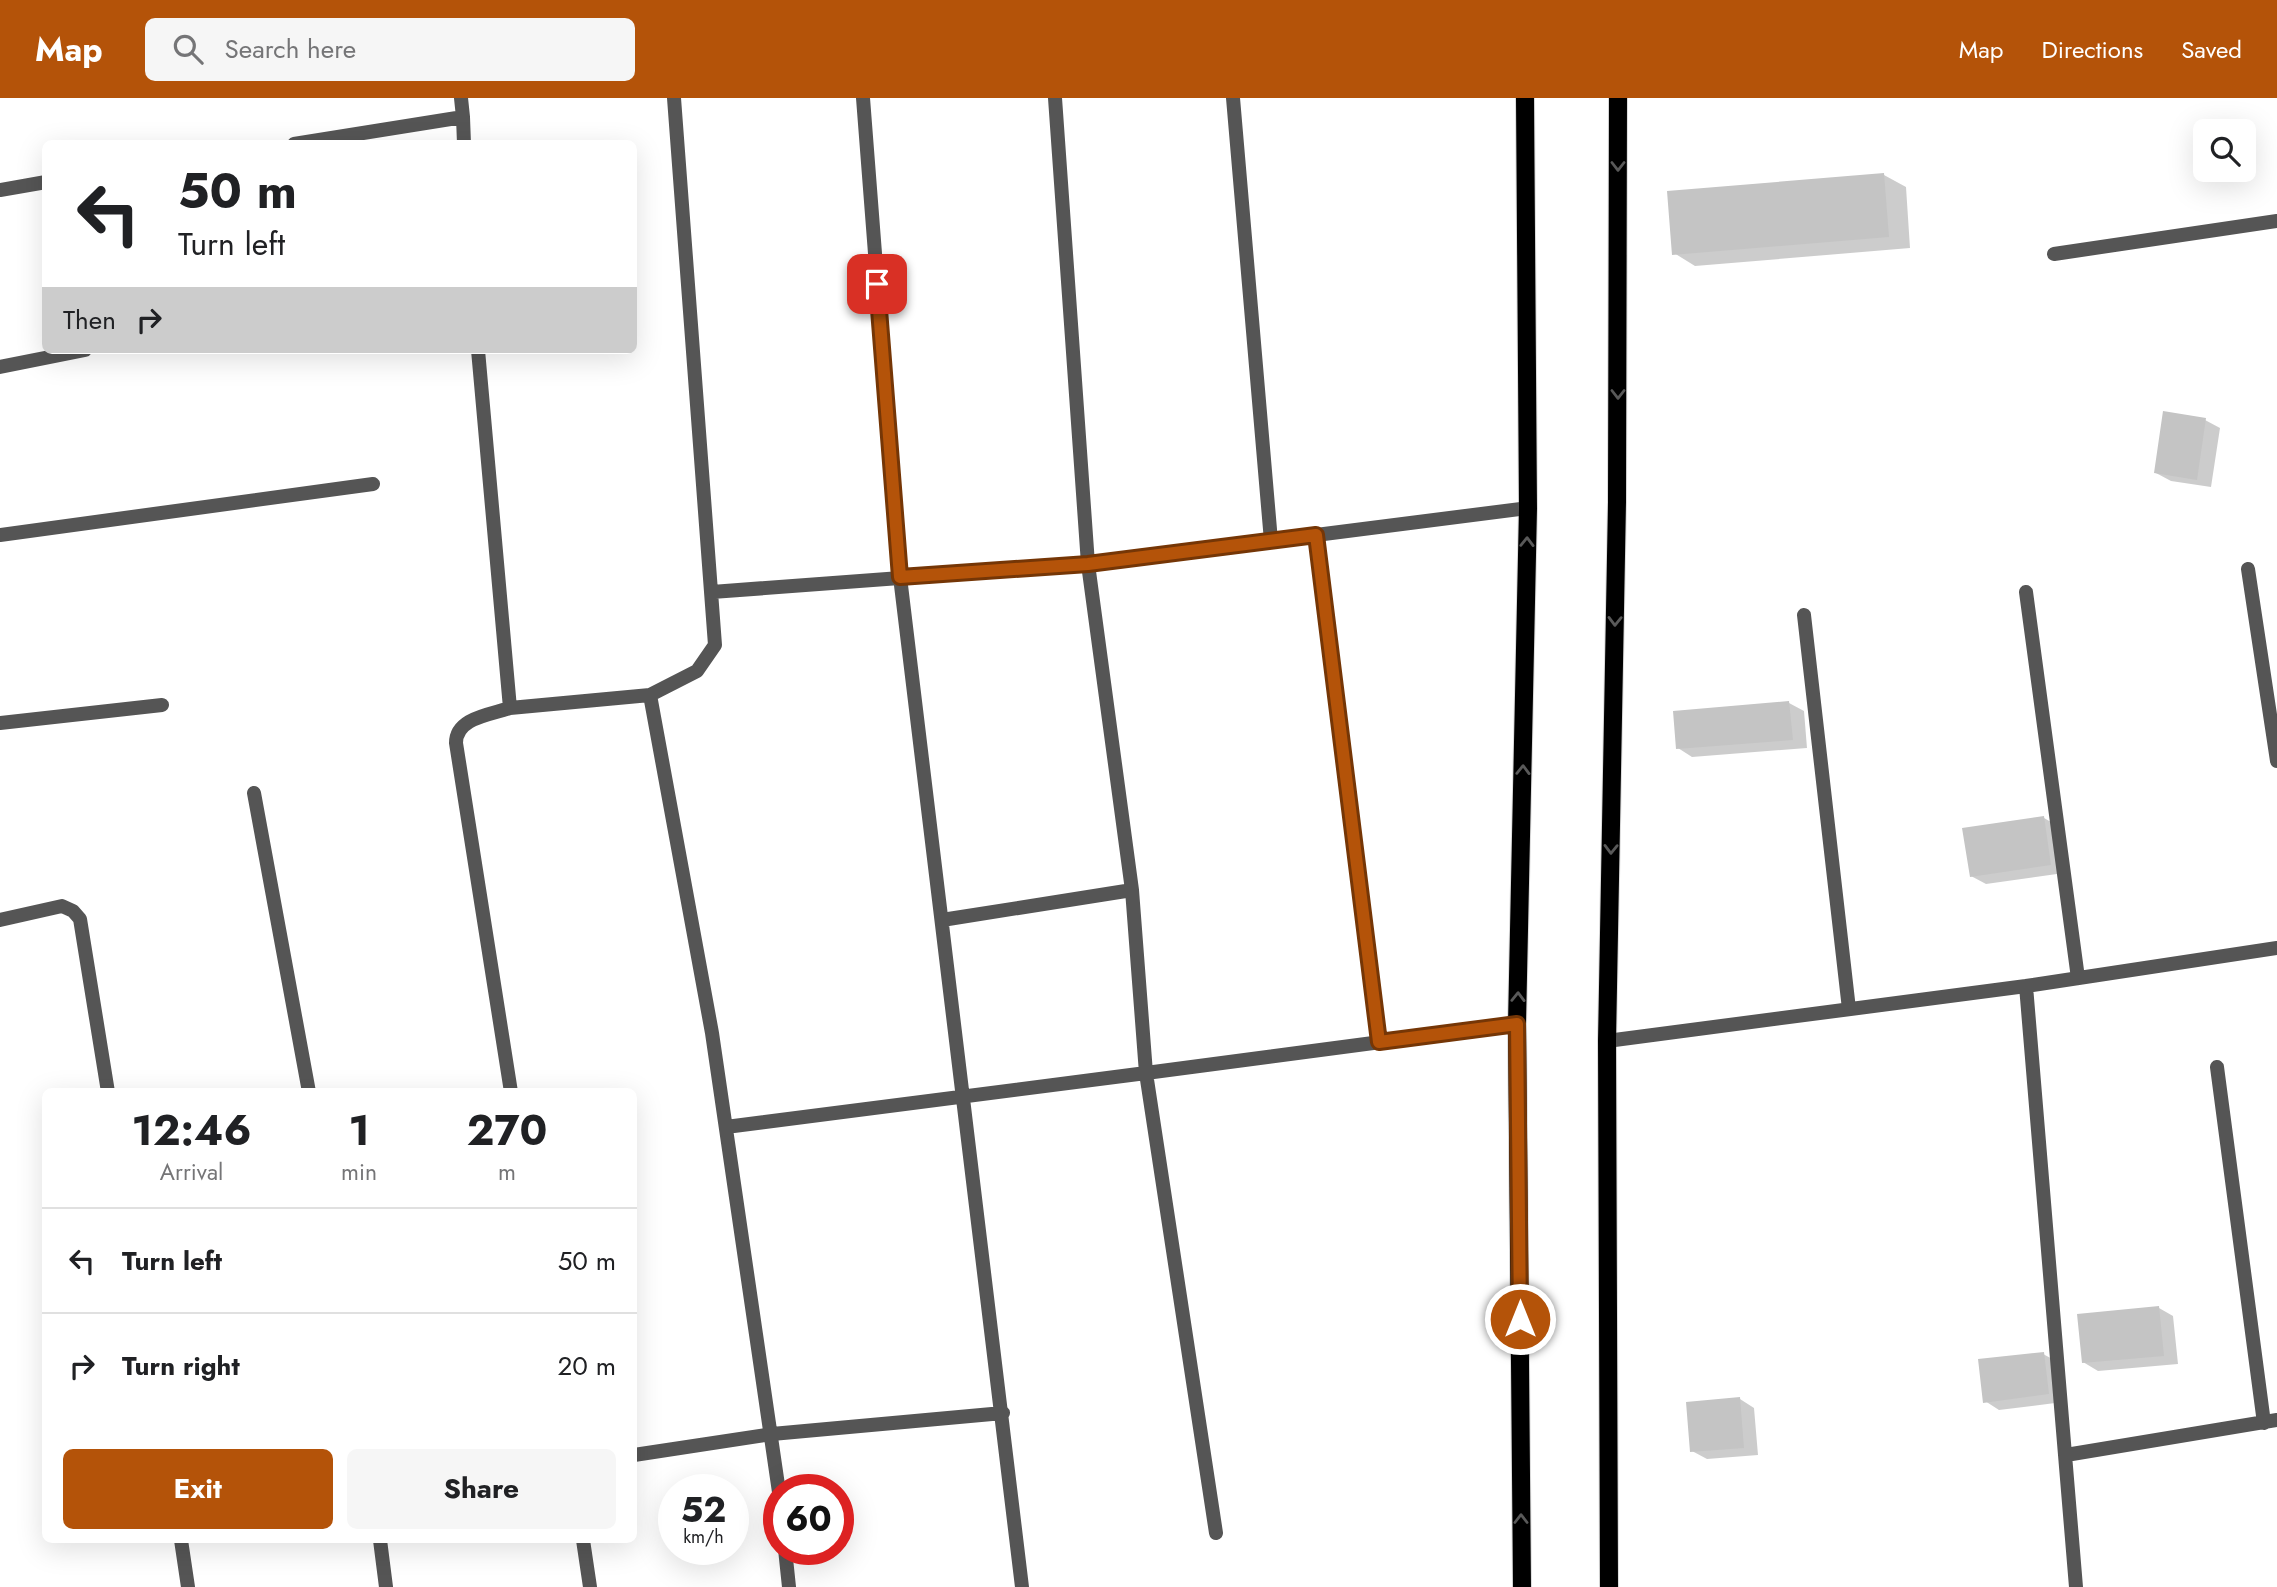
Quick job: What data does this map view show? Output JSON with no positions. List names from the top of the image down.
{
  "page": {
    "header": "Map",
    "search": "Search here",
    "nav": ["Map", "Directions", "Saved"],
    "turn": ["50 m", "Turn left"],
    "then": "Then",
    "eta": [
      "12:46",
      "Arrival",
      "1",
      "min",
      "270",
      "m"
    ],
    "list": [
      {
        "name": "Turn left",
        "value": "50 m"
      },
      {
        "name": "Turn right",
        "value": "20 m"
      }
    ],
    "buttons": ["Exit", "Share"],
    "speed": "52 km/h",
    "limit": "60"
  }
}
